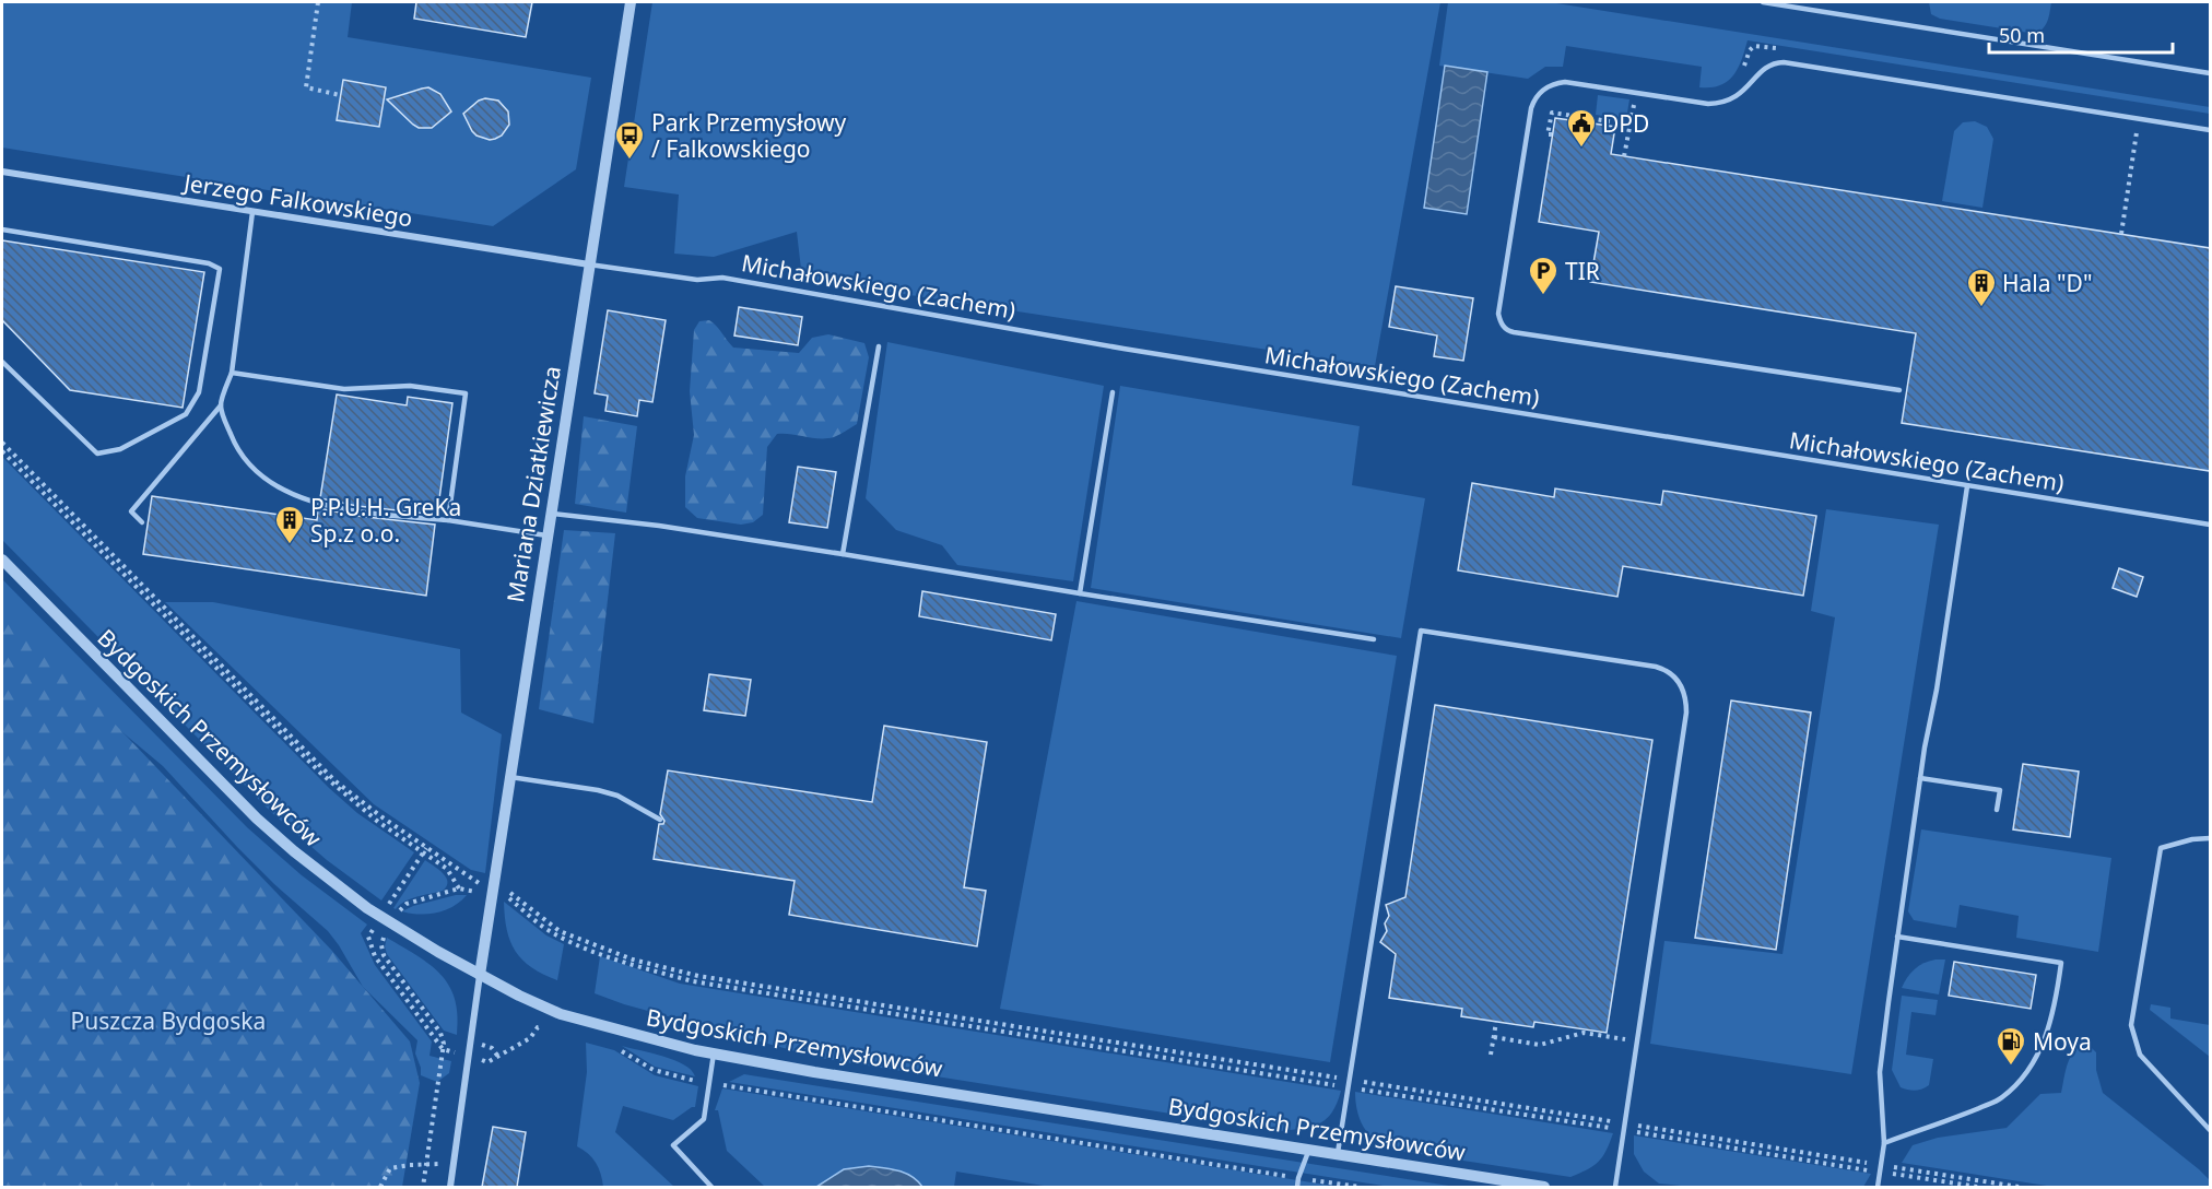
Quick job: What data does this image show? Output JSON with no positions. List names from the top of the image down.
{
  "streets": {
    "street": ["Jerzego Falkowskiego", "Mariana Dziatkiewicza", "Bydgoskich Przemysłowców"],
    "lane": ["Michałowskiego (Zachem)"]
  },
  "crossings": [
    ["Jerzego Falkowskiego", "Michałowskiego (Zachem)"],
    ["Jerzego Falkowskiego", "Mariana Dziatkiewicza"],
    ["Michałowskiego (Zachem)", "Mariana Dziatkiewicza"],
    ["Mariana Dziatkiewicza", "Bydgoskich Przemysłowców"]
  ],
  "parks": ["Puszcza Bydgoska"],
  "places": {
    "public building": ["DPD"],
    "bus stop": ["Park Przemysłowy / Falkowskiego"],
    "parking": ["TIR"],
    "building": ["Hala \"D\"", "P.P.U.H. GreKa Sp.z o.o."],
    "fuel station": ["Moya"]
  },
  "scale_bar": "50 m"
}
